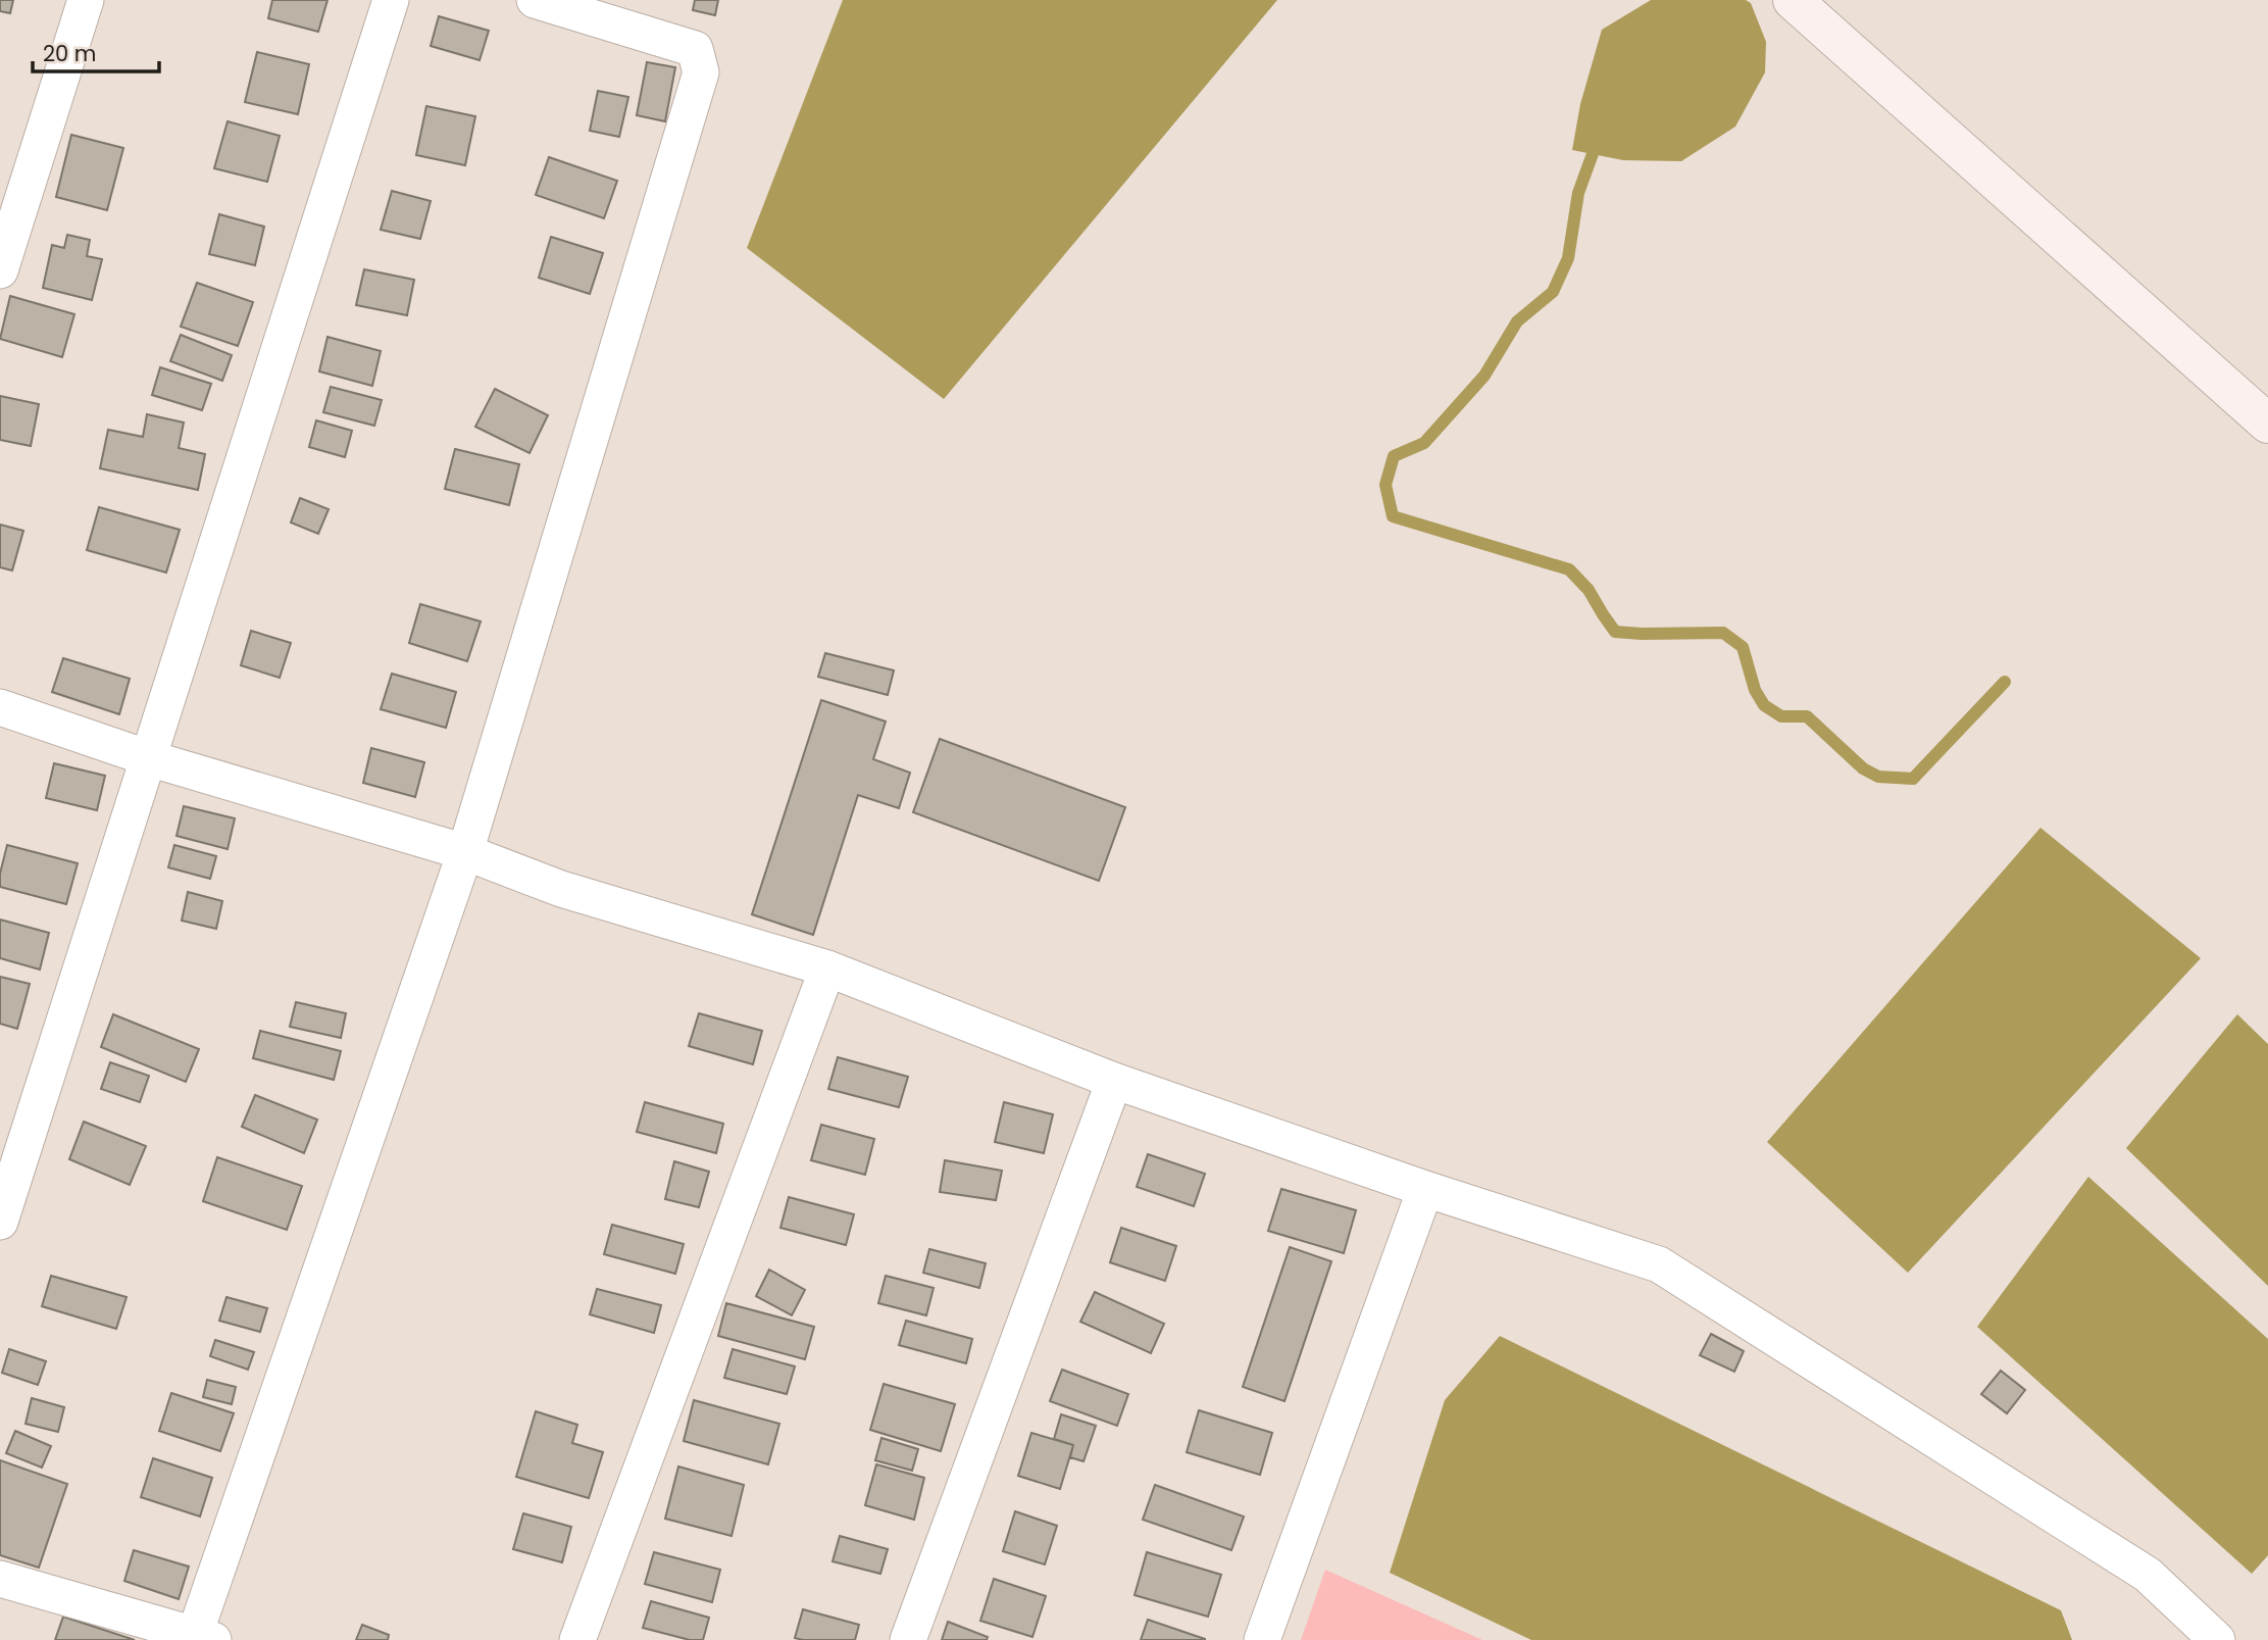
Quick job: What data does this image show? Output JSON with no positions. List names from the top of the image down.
{
  "scale_bar": "20 m"
}
